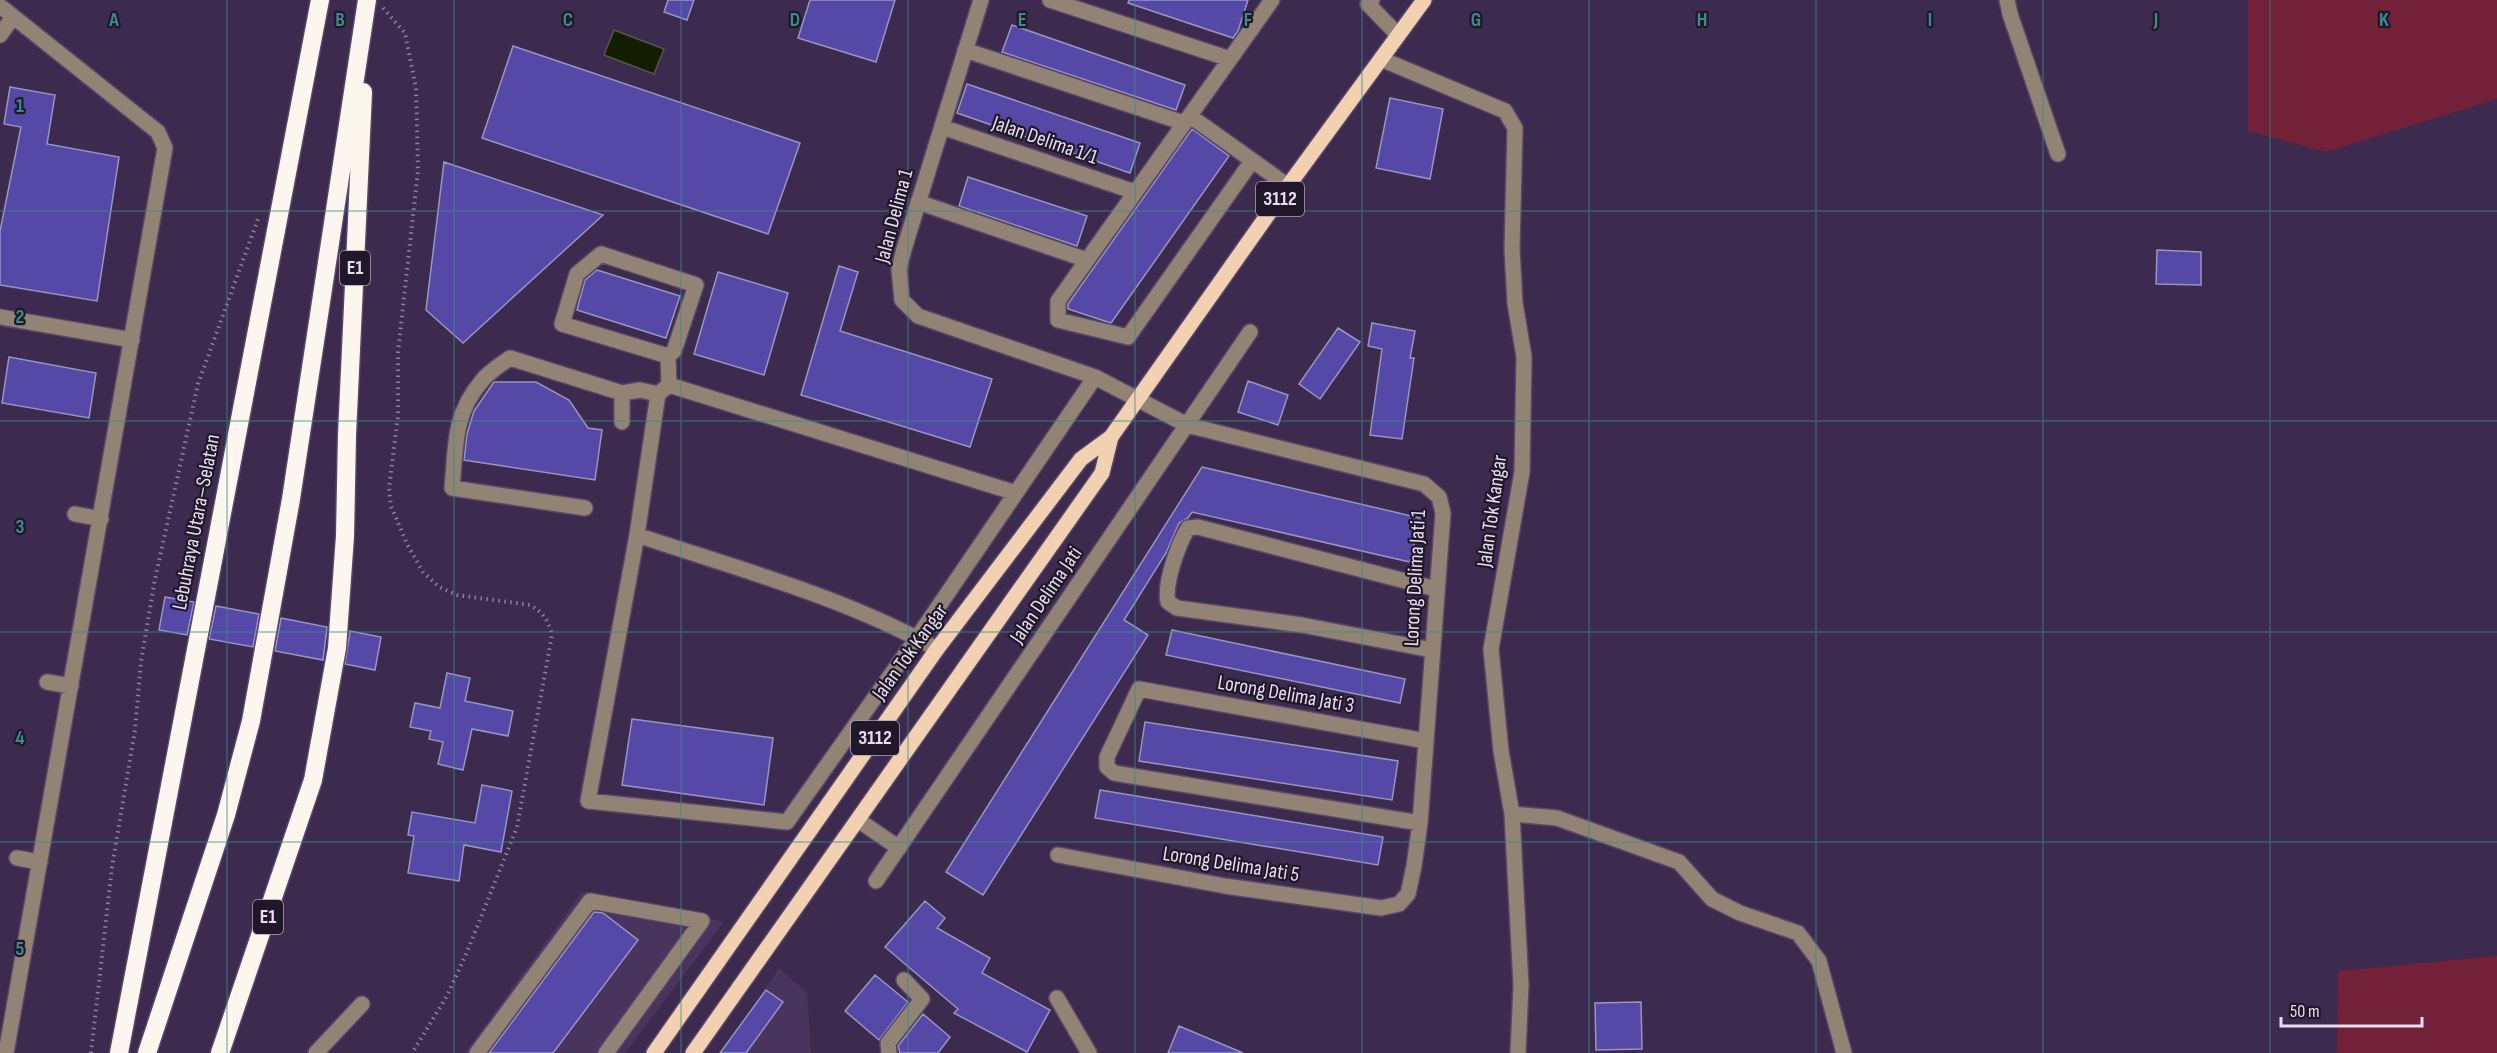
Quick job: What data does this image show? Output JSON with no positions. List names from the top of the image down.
{
  "streets": {
    "highway": ["E1", "Lebuhraya Utara–Selatan"],
    "main road": ["3112", "Jalan Tok Kangar"],
    "street": [
      "Jalan Delima 1/1",
      "Jalan Delima 1",
      "Lorong Delima Jati 1",
      "Jalan Delima Jati",
      "Lorong Delima Jati 3",
      "Lorong Delima Jati 5"
    ]
  },
  "crossings": [
    ["Jalan Delima 1/1", "Jalan Delima 1"],
    ["Jalan Delima 1", "Jalan Tok Kangar"],
    ["Jalan Delima 1", "Lorong Delima Jati 1"],
    ["Jalan Tok Kangar", "Lorong Delima Jati 1"],
    ["Lorong Delima Jati 1", "Jalan Delima Jati"],
    ["Lorong Delima Jati 1", "Lorong Delima Jati 3"],
    ["Lorong Delima Jati 1", "Lorong Delima Jati 5"]
  ],
  "scale_bar": "50 m",
  "grid": {
    "columns": [
      "A",
      "B",
      "C",
      "D",
      "E",
      "F",
      "G",
      "H",
      "I",
      "J",
      "K"
    ],
    "rows": [
      "1",
      "2",
      "3",
      "4",
      "5"
    ]
  }
}
